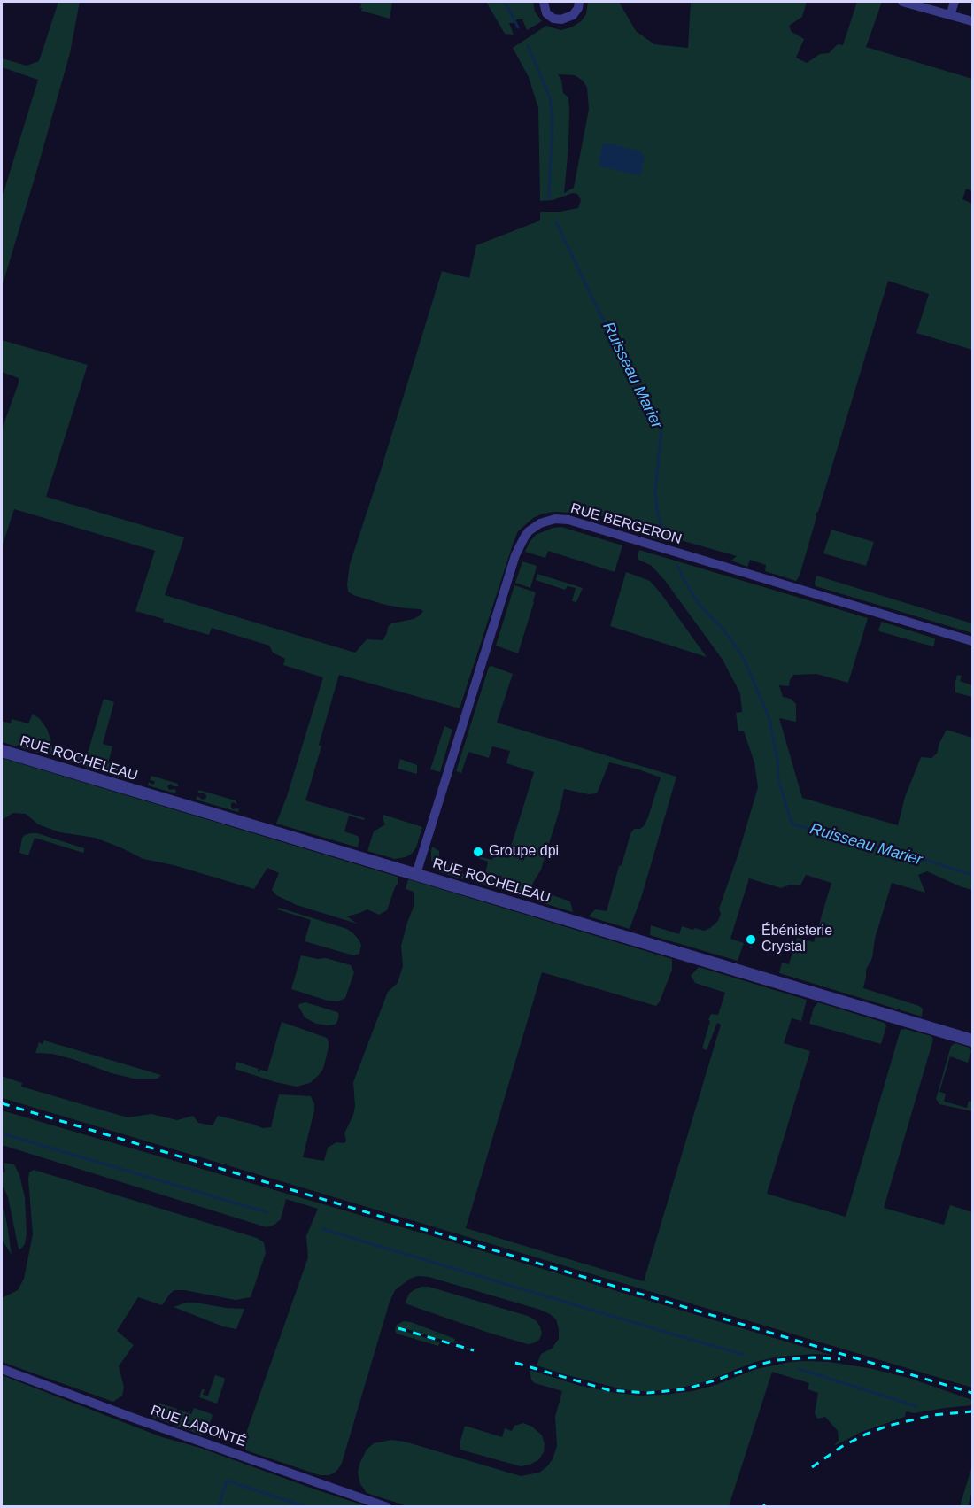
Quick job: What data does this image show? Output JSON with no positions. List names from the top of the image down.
{
  "streets": {
    "street": ["RUE BERGERON", "RUE ROCHELEAU", "RUE LABONTÉ"]
  },
  "crossings": [
    ["RUE BERGERON", "RUE ROCHELEAU"]
  ],
  "water": ["Ruisseau Marier"],
  "places": ["Groupe dpi", "Ébénisterie Crystal"]
}
